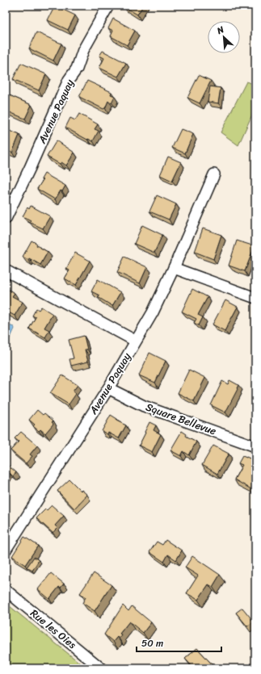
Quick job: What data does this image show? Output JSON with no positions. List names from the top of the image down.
{
  "streets": {
    "street": ["Avenue Paquay", "Square Bellevue", "Rue les Oies"]
  },
  "crossings": [
    ["Avenue Paquay", "Square Bellevue"]
  ],
  "scale_bar": "50 m",
  "north": "top left"
}
